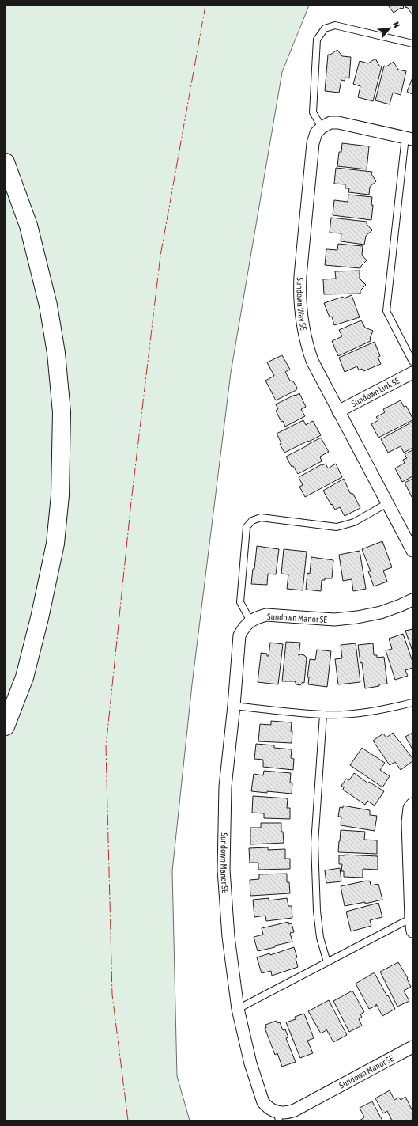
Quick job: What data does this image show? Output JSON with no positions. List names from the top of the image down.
{
  "streets": {
    "street": ["Sundown Way SE", "Sundown Link SE", "Sundown Manor SE"]
  },
  "crossings": [
    ["Sundown Way SE", "Sundown Link SE"]
  ],
  "north": "top right"
}
